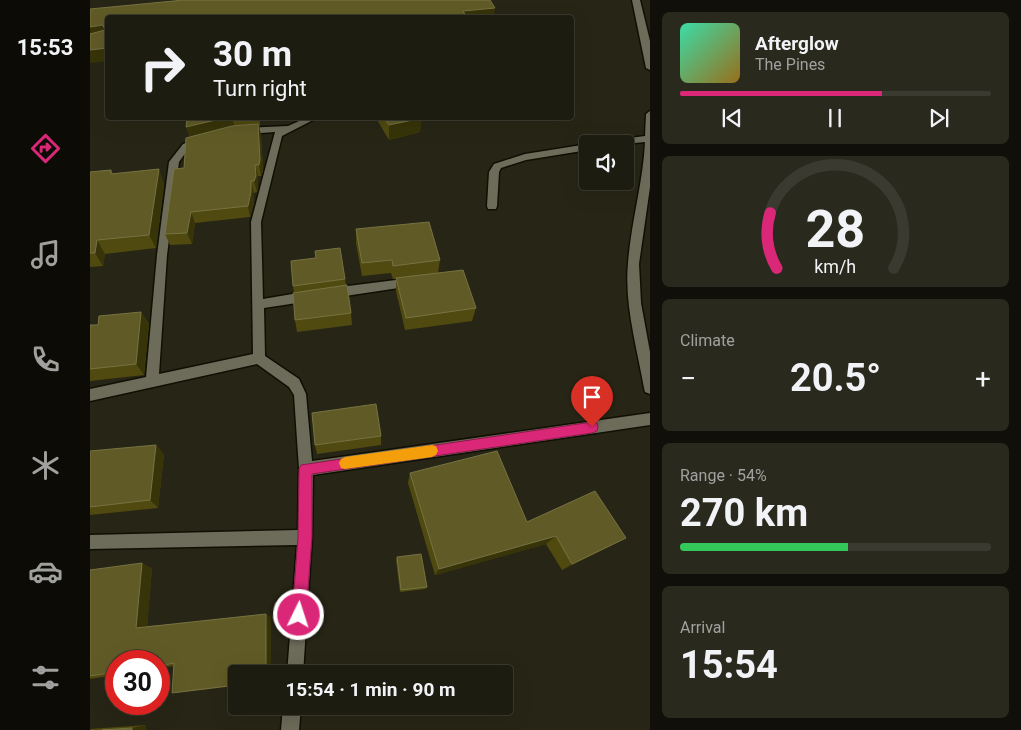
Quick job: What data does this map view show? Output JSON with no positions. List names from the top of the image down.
{
  "page": {
    "tabs": "15:53",
    "turn": ["30 m", "Turn right"],
    "song": ["Afterglow", "The Pines"],
    "tile": [
      "Climate",
      ["Range · 54%", "270 km"],
      ["Arrival", "15:54"]
    ],
    "heat": ["−", "20.5°", "+"],
    "limit": "30",
    "trip": "15:54 · 1 min · 90 m",
    "gauge": ["28", "km/h"]
  }
}
